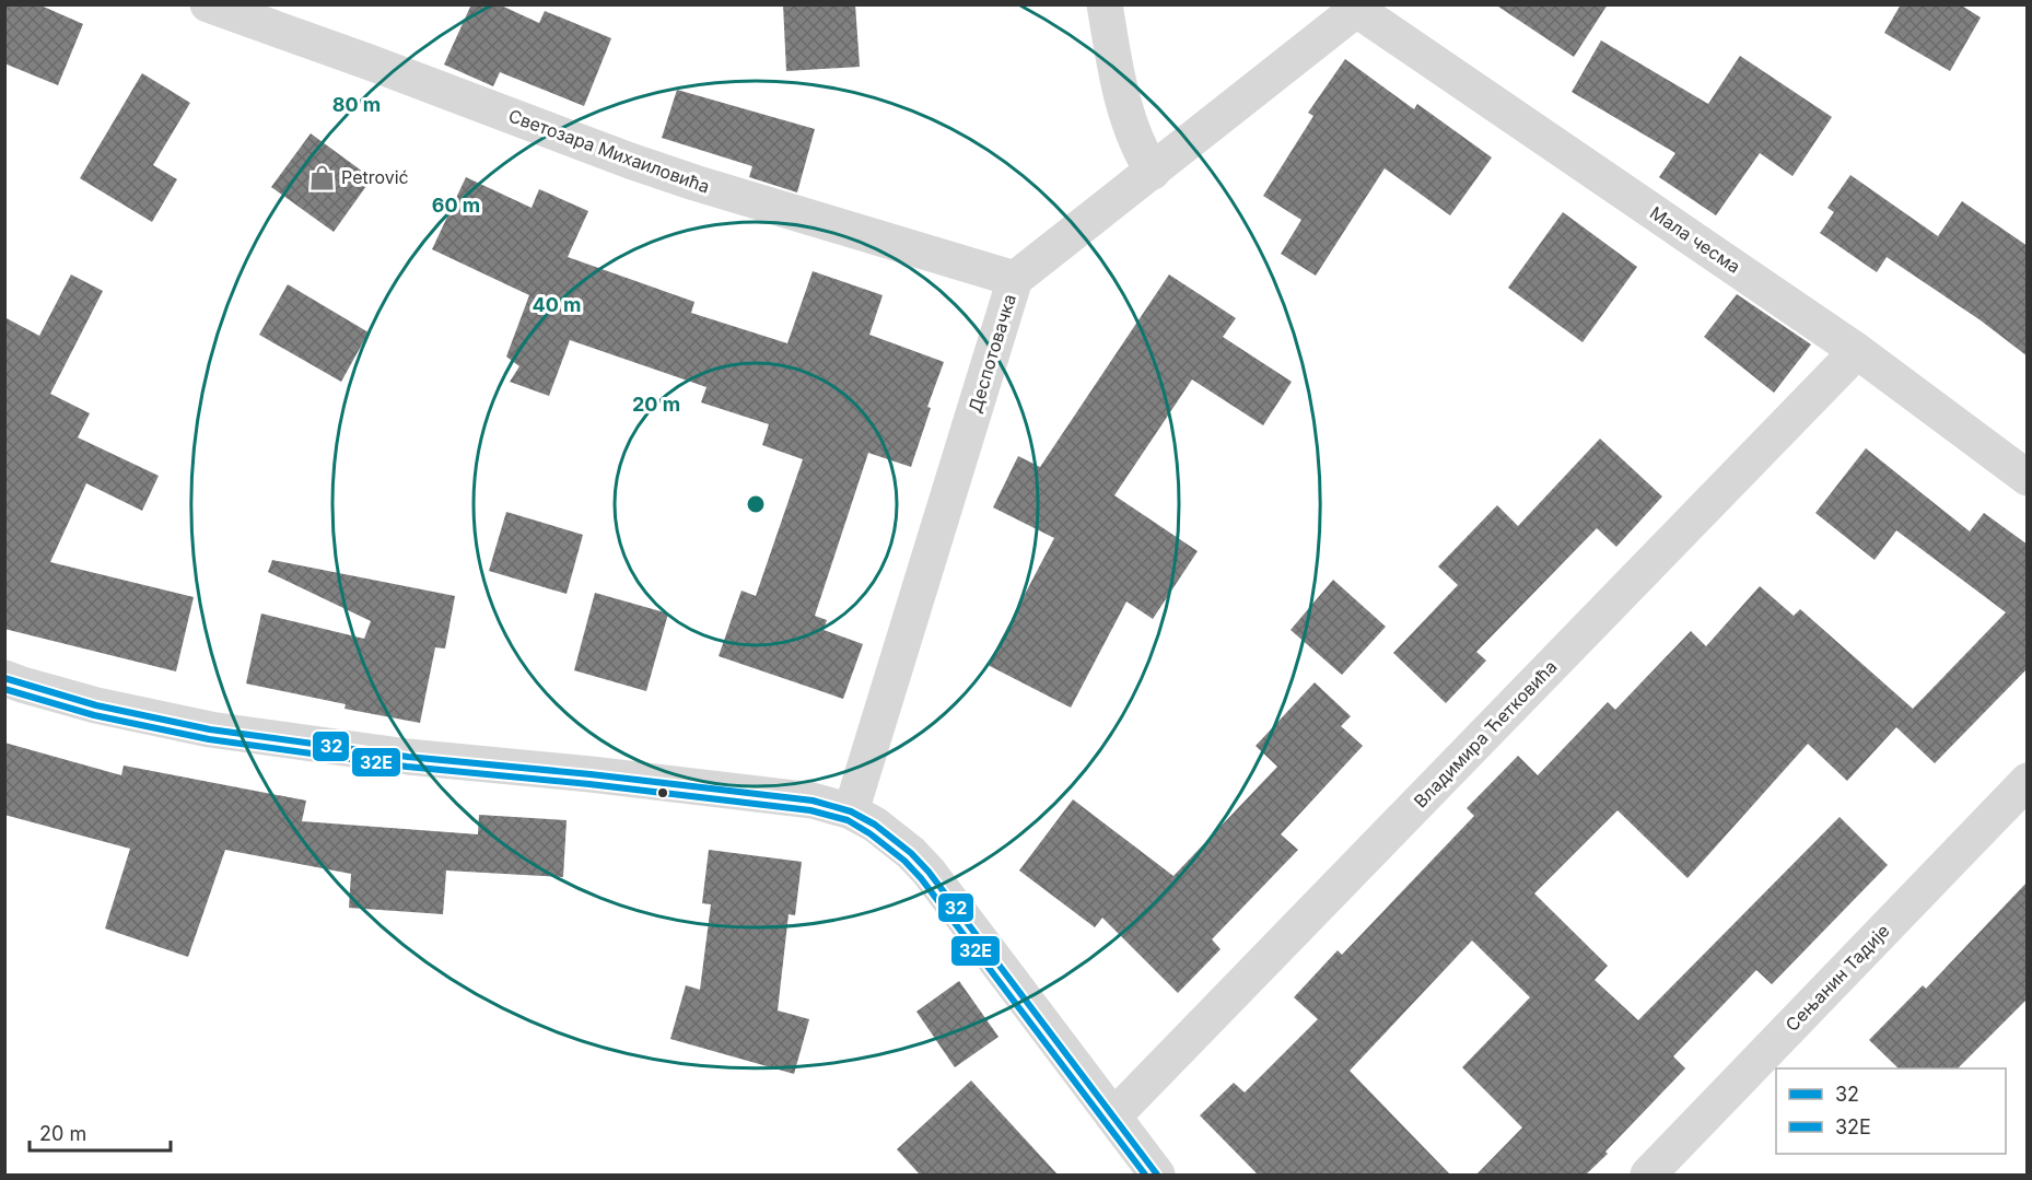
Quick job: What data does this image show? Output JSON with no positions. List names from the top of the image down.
{
  "streets": {
    "street": [
      "Светозара Михаиловића",
      "Мала чесма",
      "Деспотовачка",
      "Владимира Ћетковића",
      "Сењанин Тадије"
    ]
  },
  "crossings": [
    ["Светозара Михаиловића", "Деспотовачка"],
    ["Мала чесма", "Деспотовачка"],
    ["Мала чесма", "Владимира Ћетковића"]
  ],
  "places": {
    "shop": ["Petrović"]
  },
  "lines": ["transit line 32", "transit line 32E"],
  "legend": ["32", "32E"],
  "scale_bar": "20 m",
  "rings": [
    "80 m",
    "60 m",
    "40 m",
    "20 m"
  ]
}
